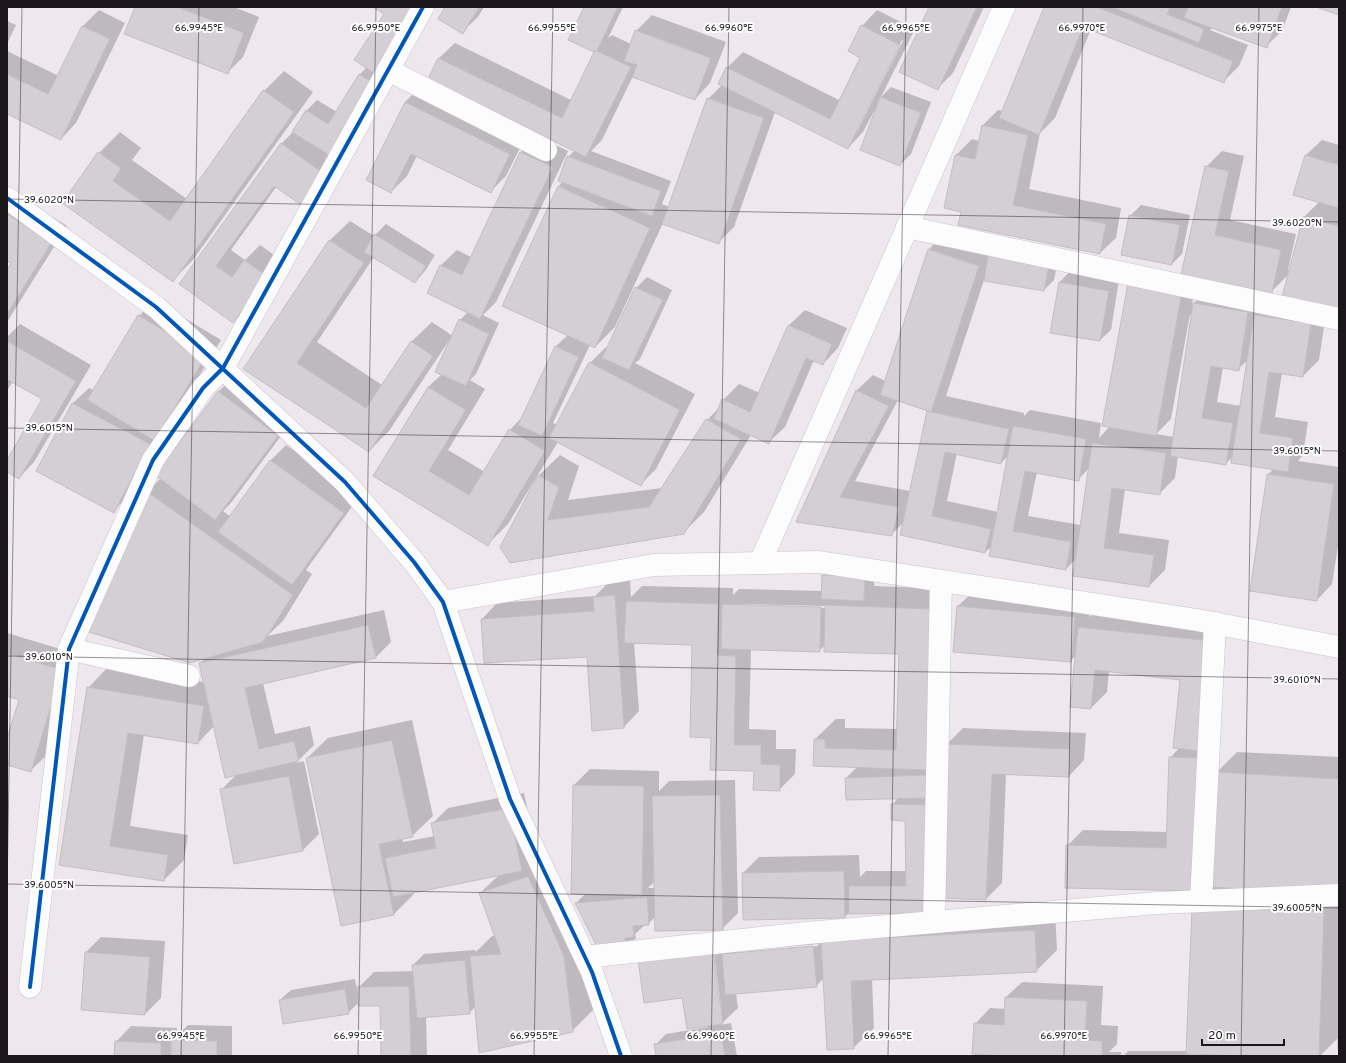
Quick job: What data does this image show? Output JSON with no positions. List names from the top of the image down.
{
  "scale_bar": "20 m",
  "coordinates": [
    "66.9945°E",
    "66.9950°E",
    "66.9955°E",
    "66.9960°E",
    "66.9965°E",
    "66.9970°E",
    "66.9975°E",
    "39.6020°N",
    "39.6015°N",
    "39.6010°N",
    "39.6005°N"
  ]
}
